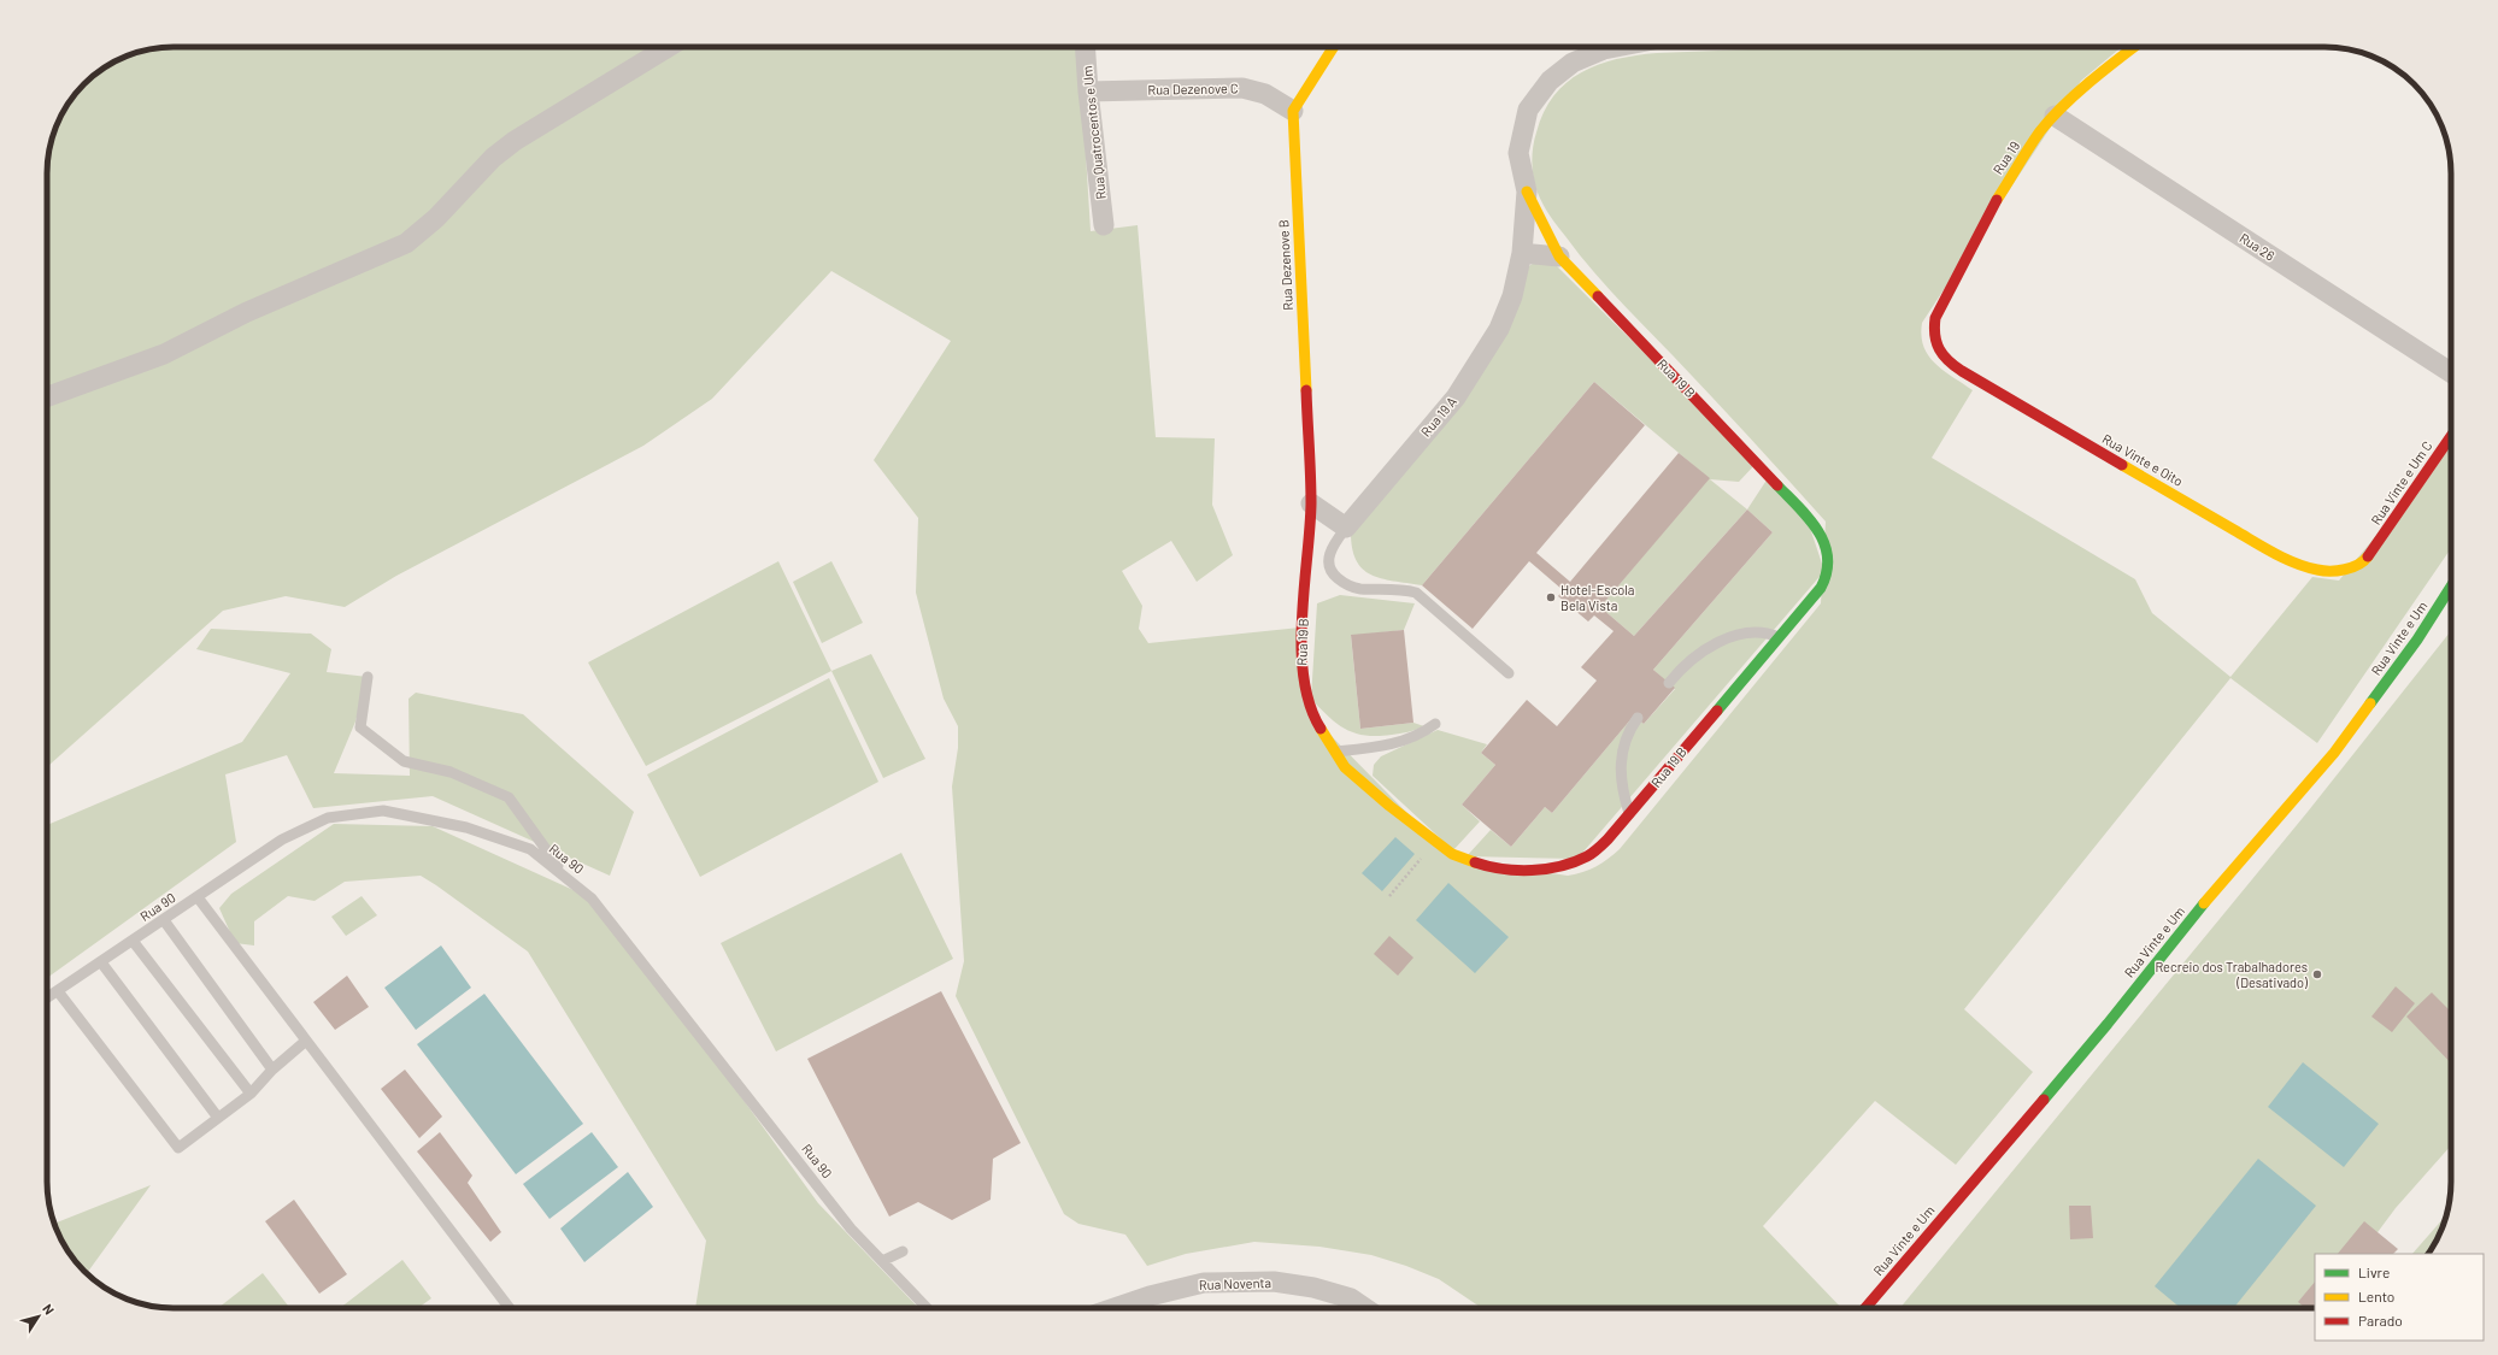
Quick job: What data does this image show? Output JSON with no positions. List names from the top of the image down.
{
  "streets": {
    "street": [
      "Rua Dezenove C",
      "Rua Quatrocentos e Um",
      "Rua 19",
      "Rua 26",
      "Rua Dezenove B",
      "Rua 19 B",
      "Rua 19 A",
      "Rua Vinte e Oito",
      "Rua Vinte e Um C",
      "Rua Vinte e Um",
      "Rua Noventa"
    ],
    "lane": ["Rua 90"]
  },
  "crossings": [
    ["Rua Dezenove C", "Rua Quatrocentos e Um"],
    ["Rua Dezenove C", "Rua Dezenove B"],
    ["Rua 19", "Rua 26"],
    ["Rua 19", "Rua Vinte e Oito"],
    ["Rua Dezenove B", "Rua 19 B"],
    ["Rua 19 B", "Rua 19 A"],
    ["Rua Vinte e Oito", "Rua Vinte e Um C"]
  ],
  "places": ["Hotel-Escola Bela Vista", "Recreio dos Trabalhadores (Desativado)"],
  "legend": ["Livre", "Lento", "Parado"],
  "north": "top right"
}
